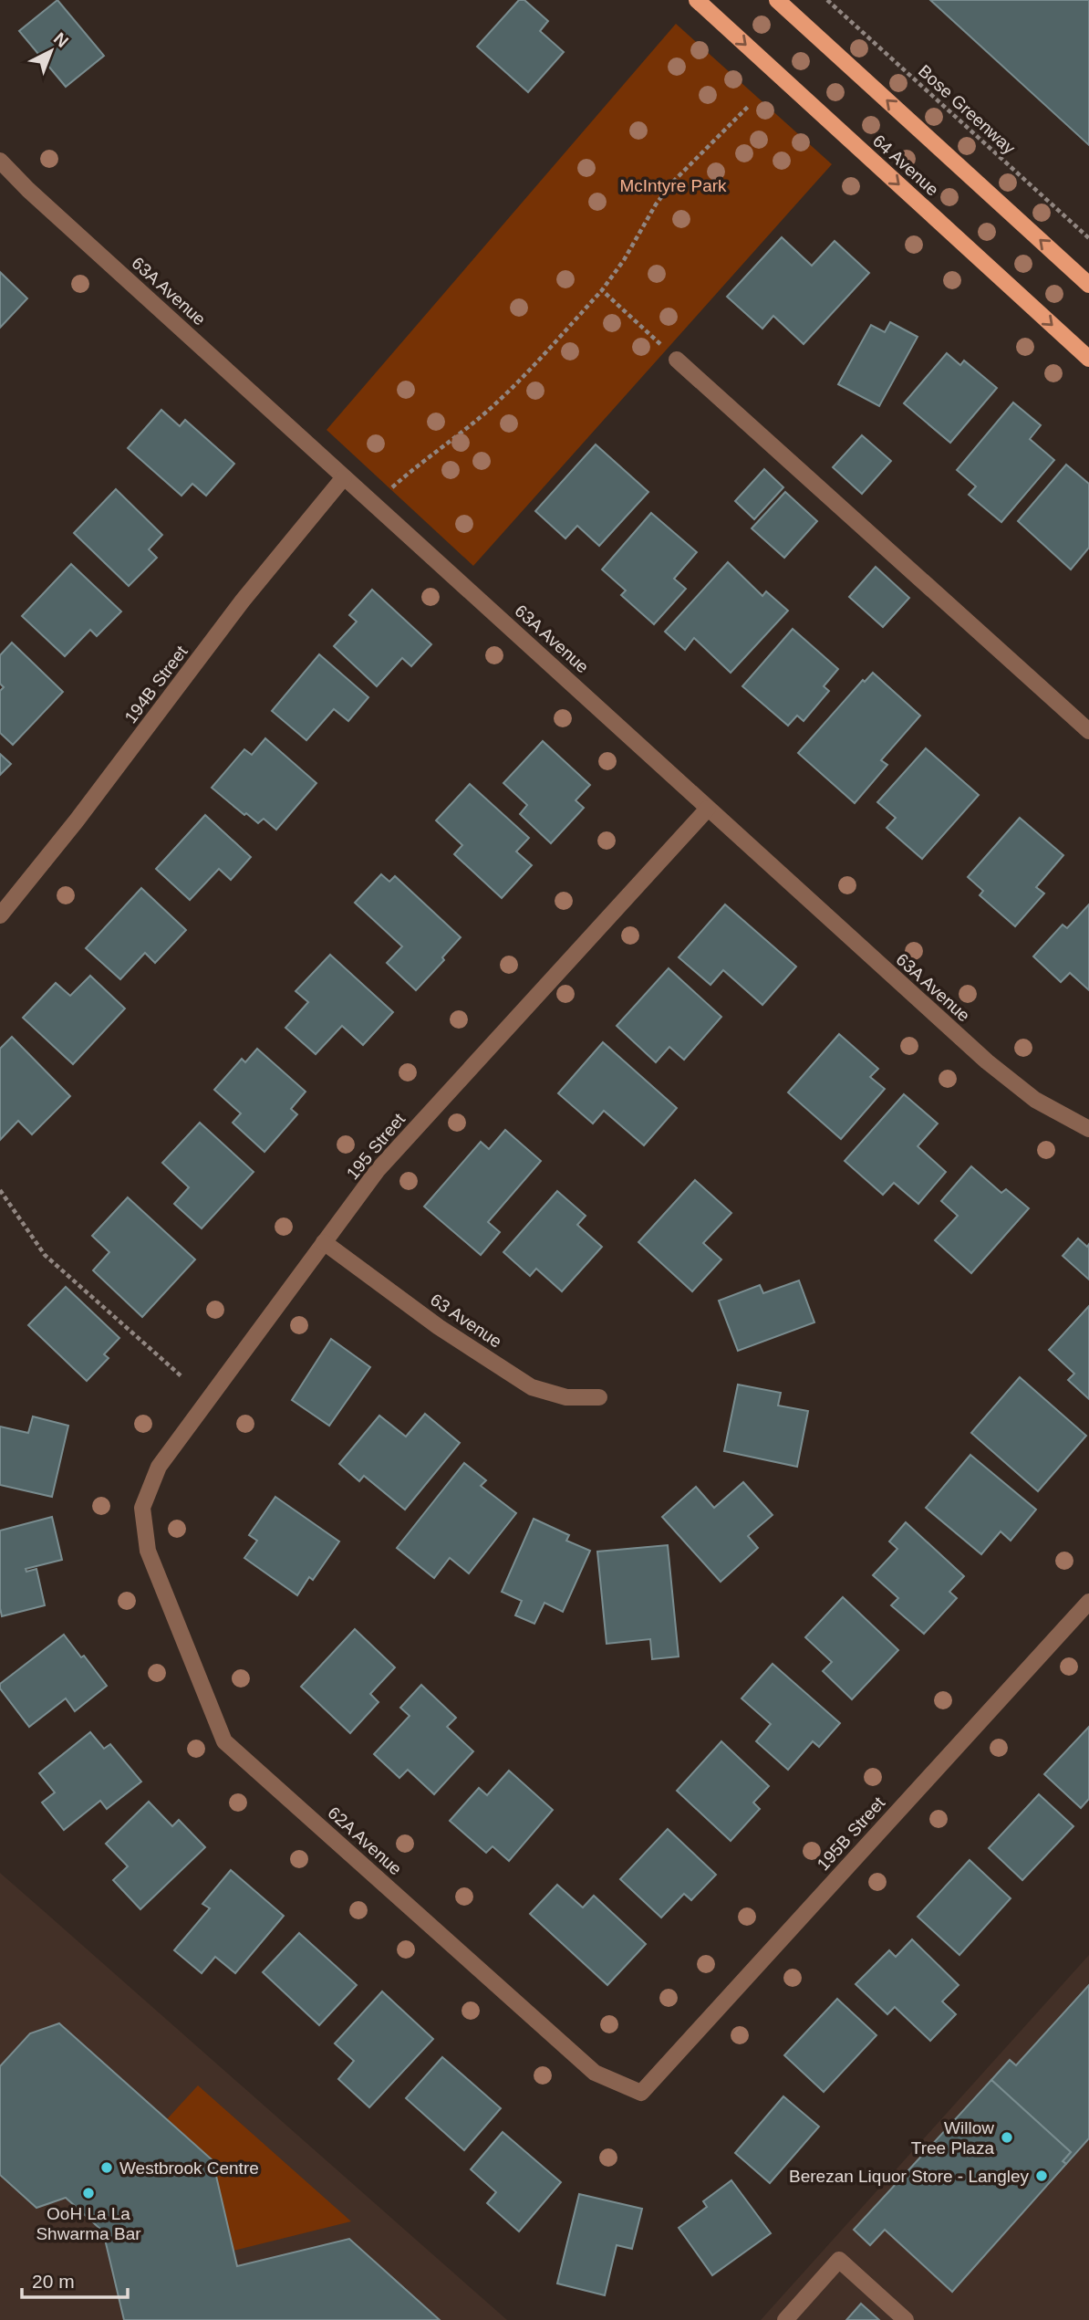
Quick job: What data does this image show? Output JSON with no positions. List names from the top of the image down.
{
  "streets": {
    "main road": ["64 Avenue"],
    "street": [
      "63A Avenue",
      "194B Street",
      "195 Street",
      "63 Avenue",
      "195B Street",
      "62A Avenue"
    ],
    "path": ["Bose Greenway"]
  },
  "crossings": [
    ["63A Avenue", "194B Street"],
    ["63A Avenue", "195 Street"],
    ["195 Street", "63 Avenue"],
    ["195 Street", "62A Avenue"],
    ["195B Street", "62A Avenue"]
  ],
  "parks": ["McIntyre Park"],
  "places": [
    "Willow Tree Plaza",
    "Westbrook Centre",
    "Berezan Liquor Store - Langley",
    "OoH La La Shwarma Bar"
  ],
  "scale_bar": "20 m",
  "north": "top right"
}
